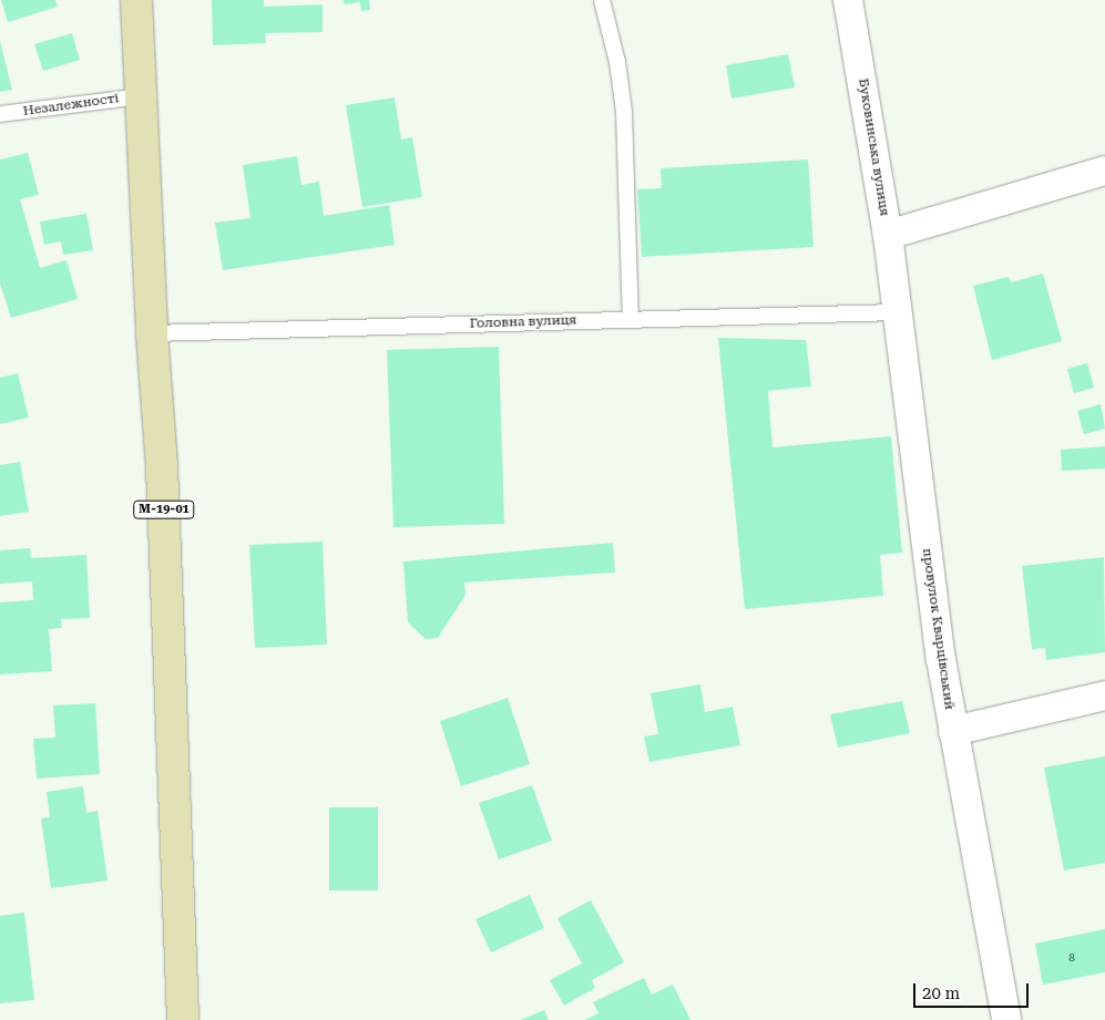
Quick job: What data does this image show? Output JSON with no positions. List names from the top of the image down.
{
  "streets": {
    "main road": ["М-19-01"],
    "street": ["Буковинська вулиця", "провулок Кварцівський"],
    "lane": ["Незалежності", "Головна вулиця"]
  },
  "crossings": [
    ["Незалежності", "М-19-01"],
    ["Буковинська вулиця", "провулок Кварцівський"],
    ["Головна вулиця", "М-19-01"],
    ["Головна вулиця", "провулок Кварцівський"]
  ],
  "house_numbers": ["8"],
  "scale_bar": "20 m"
}
